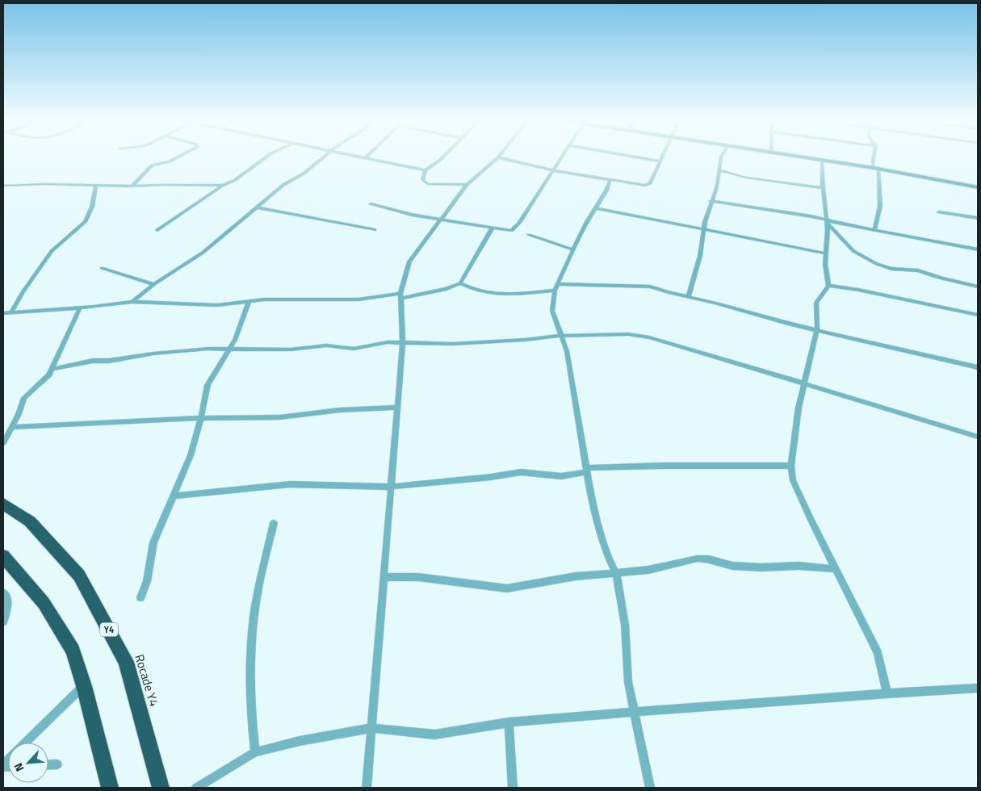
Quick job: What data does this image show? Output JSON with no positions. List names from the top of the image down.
{
  "streets": {
    "highway": ["Y4", "Rocade Y4"]
  },
  "north": "bottom left"
}
